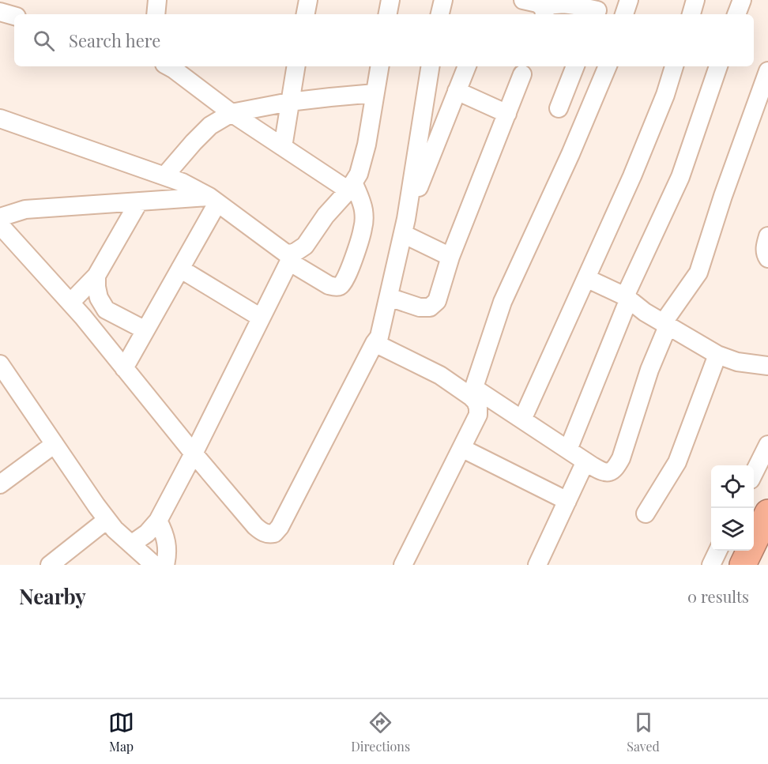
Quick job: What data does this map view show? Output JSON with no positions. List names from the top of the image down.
{
  "page": {
    "search": "Search here",
    "heading": ["Nearby", "0 results"],
    "nav": ["Map", "Directions", "Saved"]
  }
}
